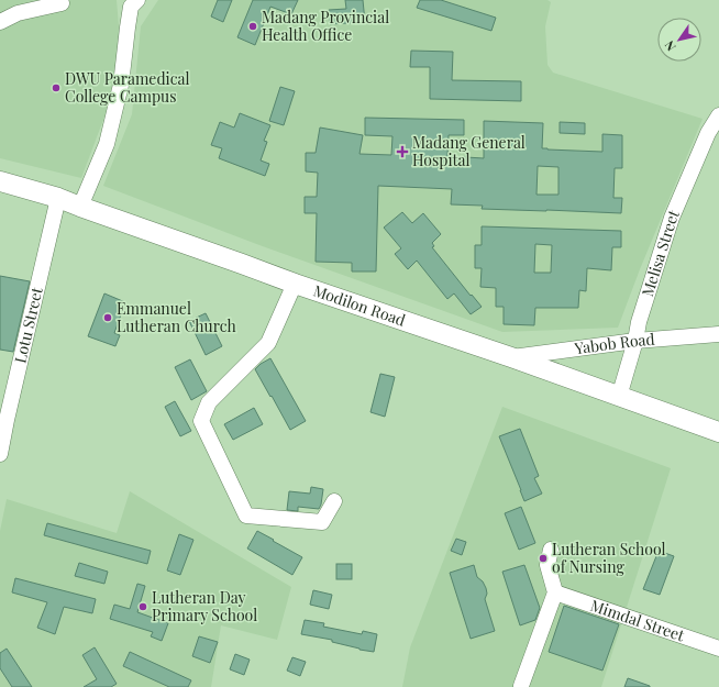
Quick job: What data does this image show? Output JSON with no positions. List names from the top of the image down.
{
  "streets": {
    "main road": ["Modilon Road"],
    "street": [
      "Melisa Street",
      "Lotu Street",
      "Yabob Road",
      "Mimdal Street"
    ]
  },
  "crossings": [
    ["Melisa Street", "Modilon Road"],
    ["Melisa Street", "Yabob Road"],
    ["Modilon Road", "Lotu Street"],
    ["Modilon Road", "Yabob Road"]
  ],
  "places": {
    "other": [
      "Madang Provincial Health Office",
      "DWU Paramedical College Campus",
      "Emmanuel Lutheran Church",
      "Lutheran School of Nursing",
      "Lutheran Day Primary School"
    ],
    "health": ["Madang General Hospital"]
  },
  "north": "bottom left"
}
